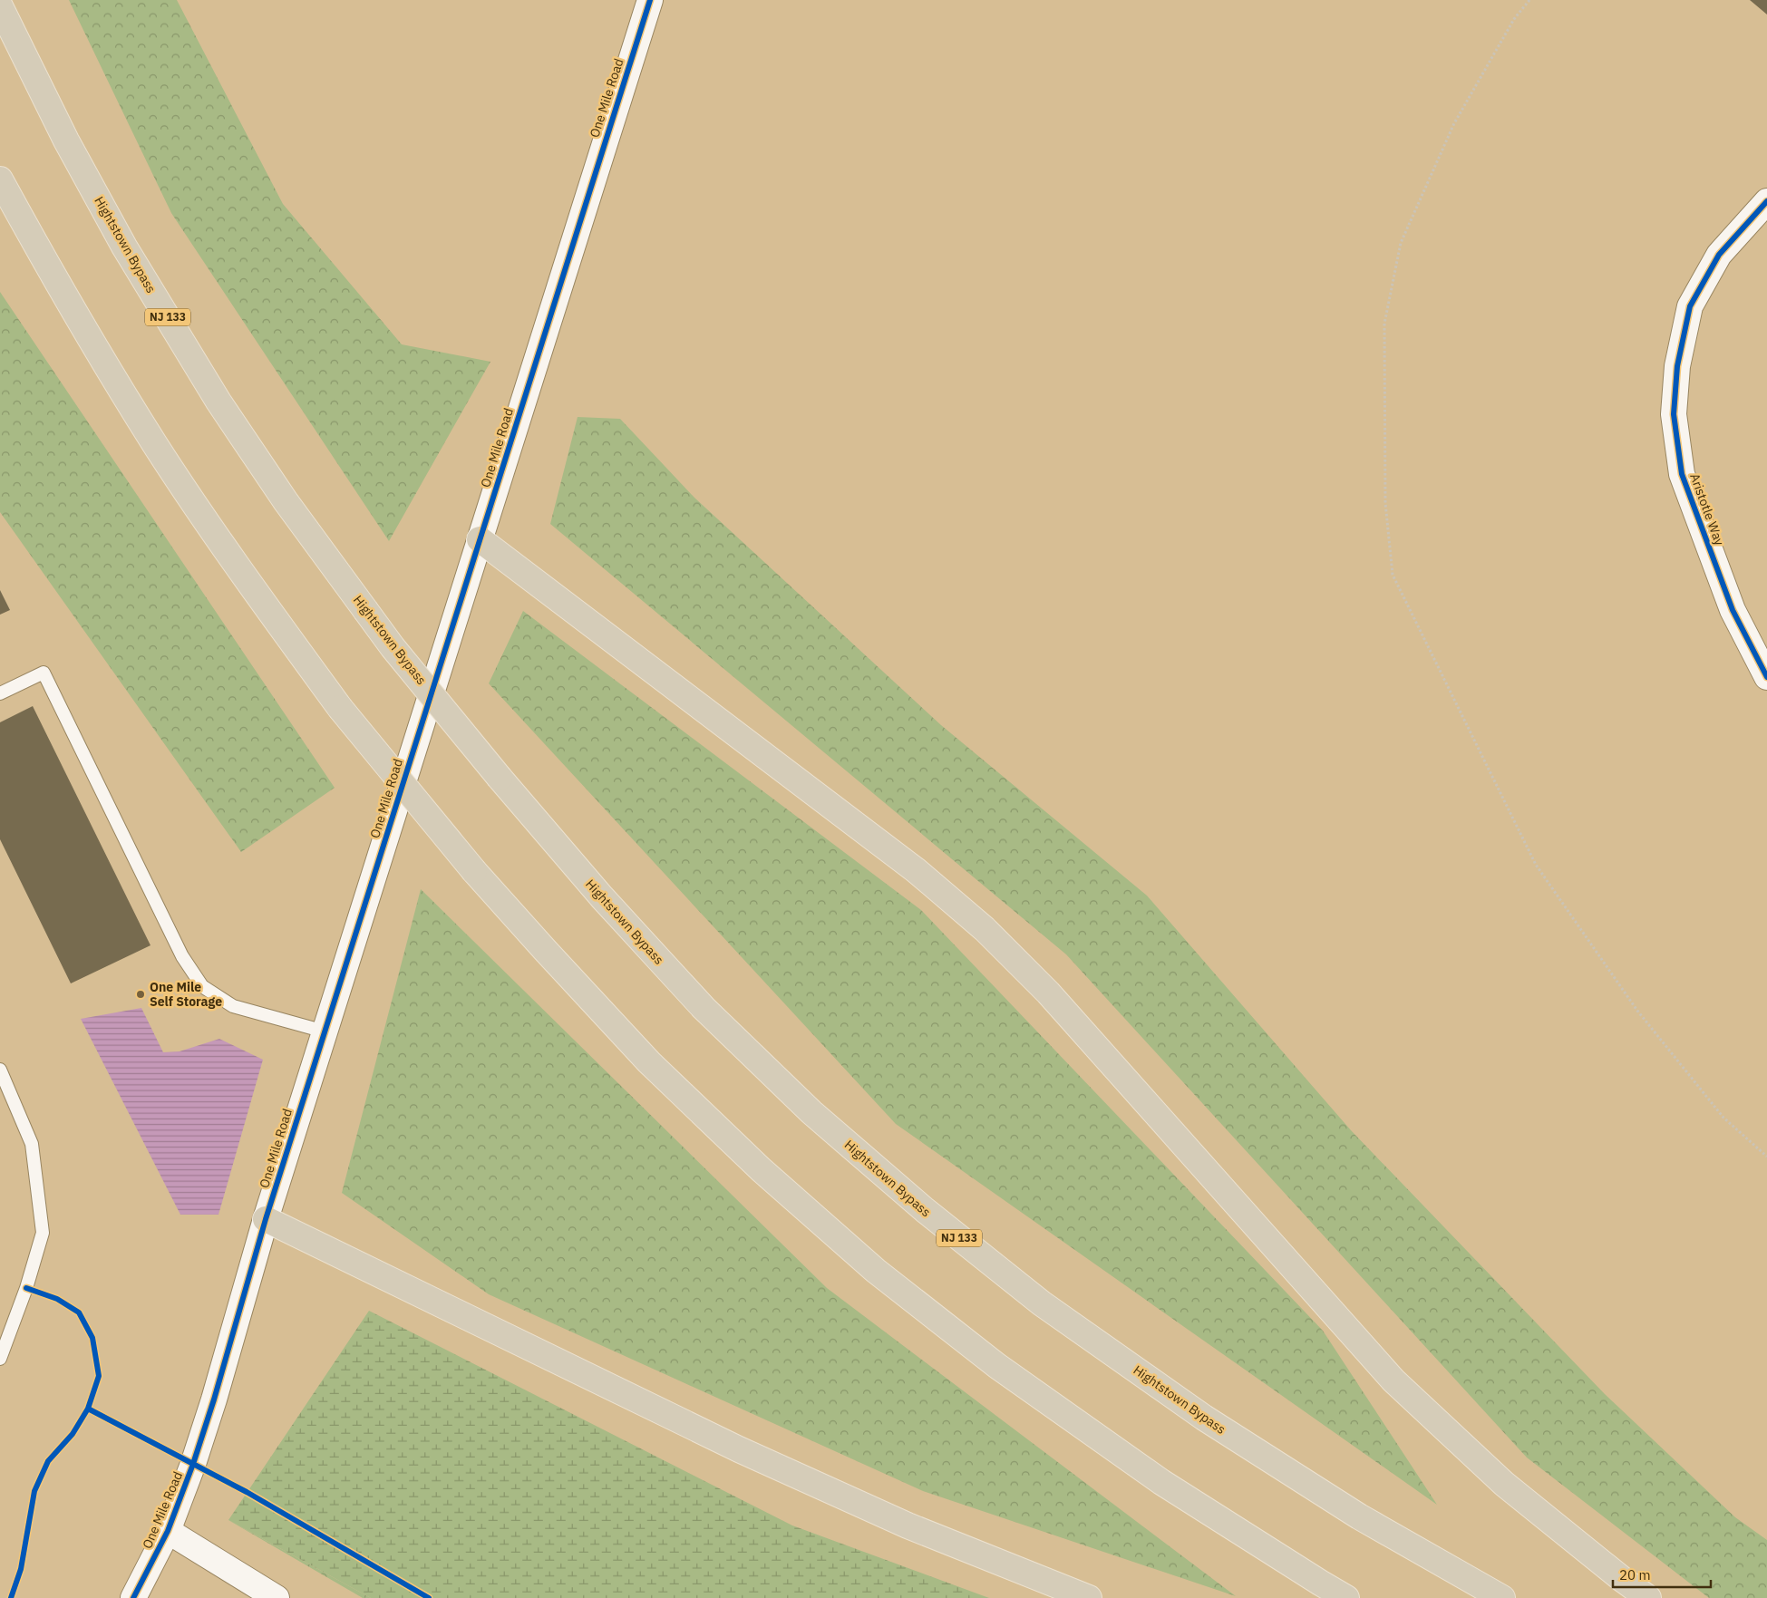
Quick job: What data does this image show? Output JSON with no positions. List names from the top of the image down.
{
  "streets": {
    "highway": ["Hightstown Bypass", "NJ 133"],
    "street": ["One Mile Road", "Aristotle Way"]
  },
  "places": ["One Mile Self Storage"],
  "scale_bar": "20 m"
}
